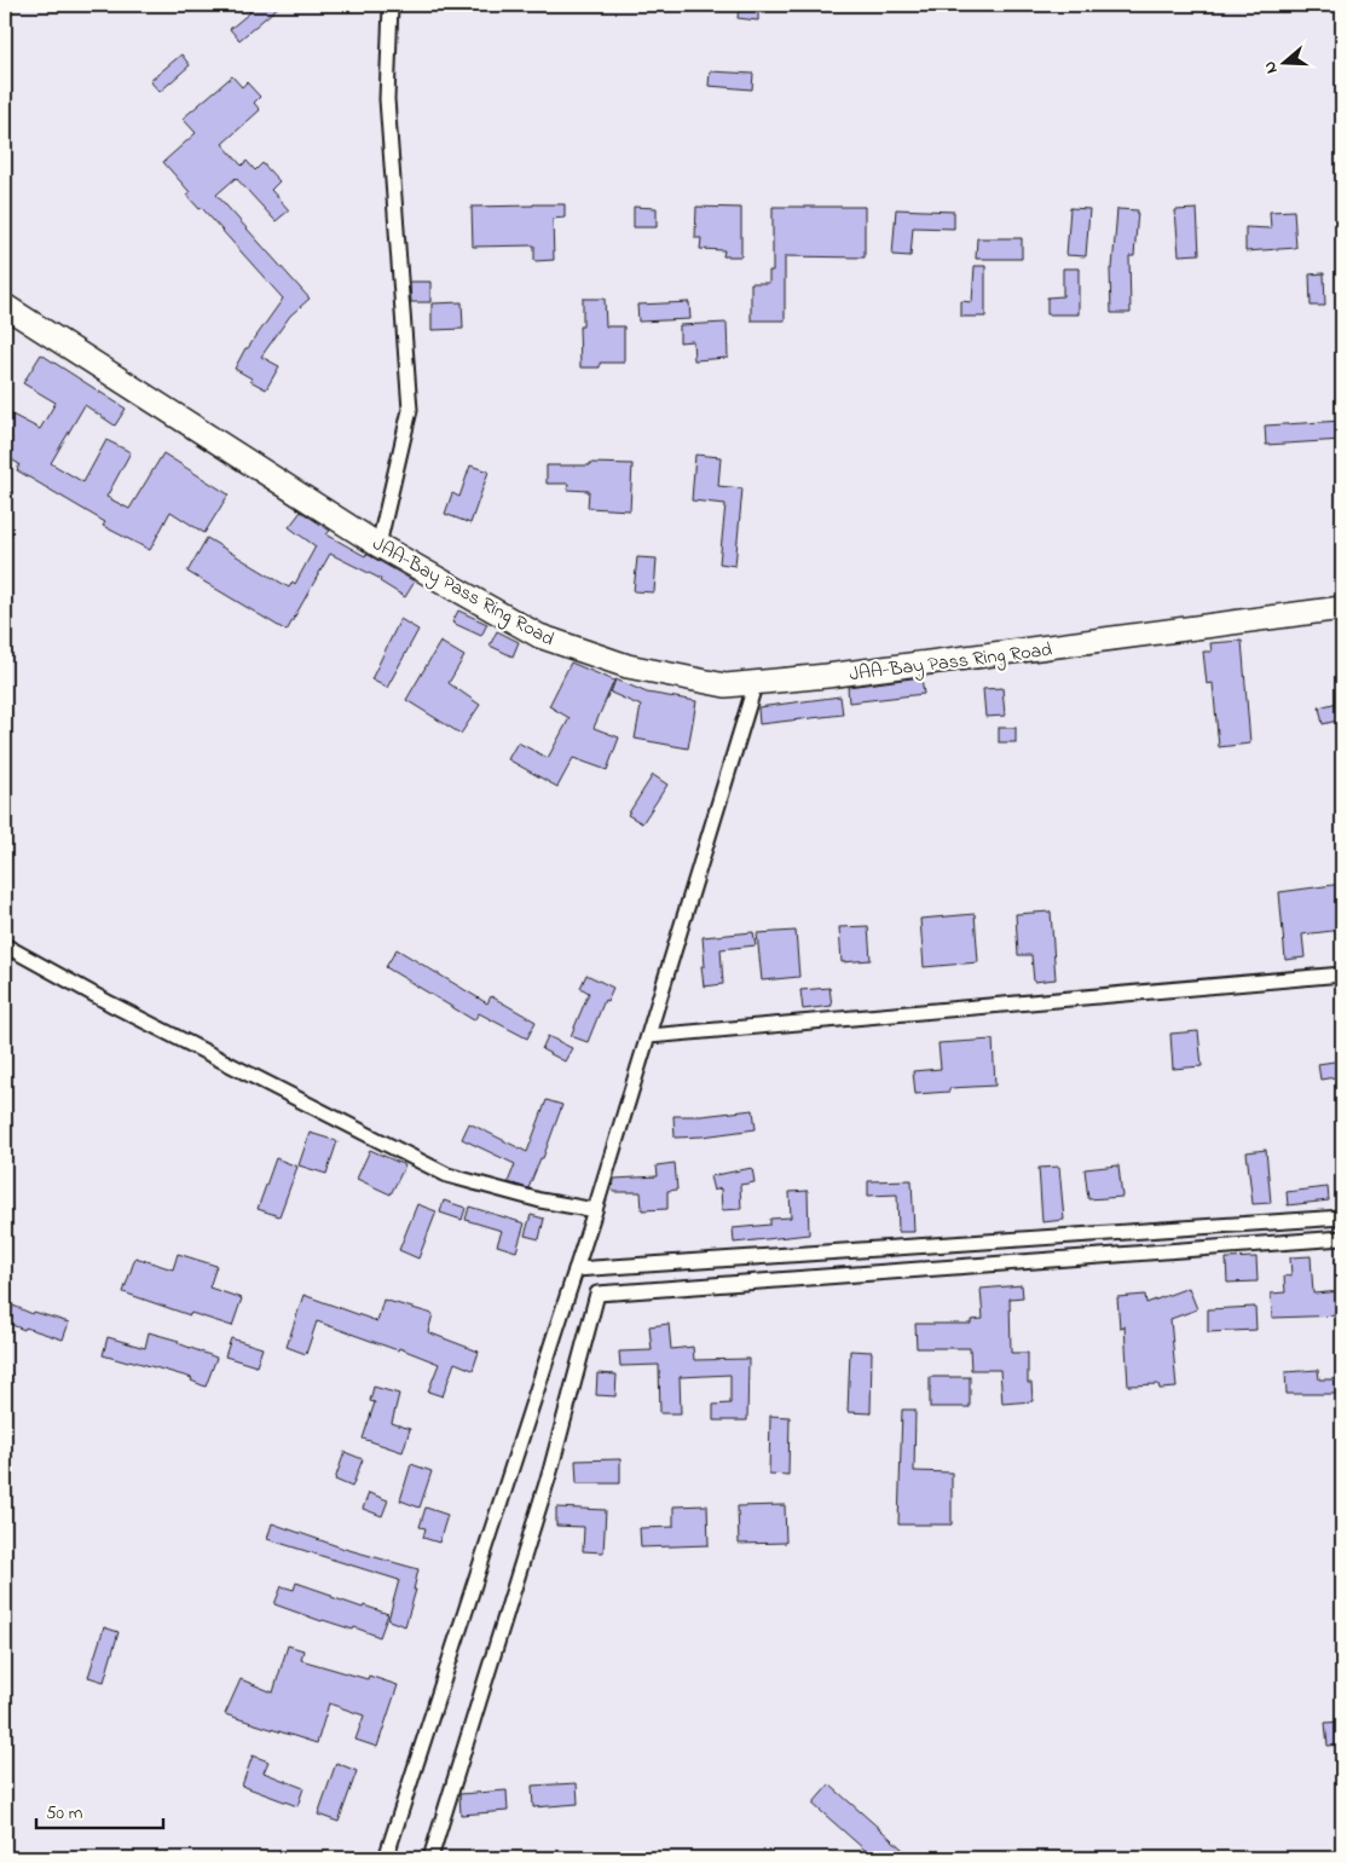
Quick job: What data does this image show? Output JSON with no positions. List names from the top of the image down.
{
  "streets": {
    "highway": ["JAA-Bay Pass Ring Road"]
  },
  "scale_bar": "50 m",
  "north": "left"
}
